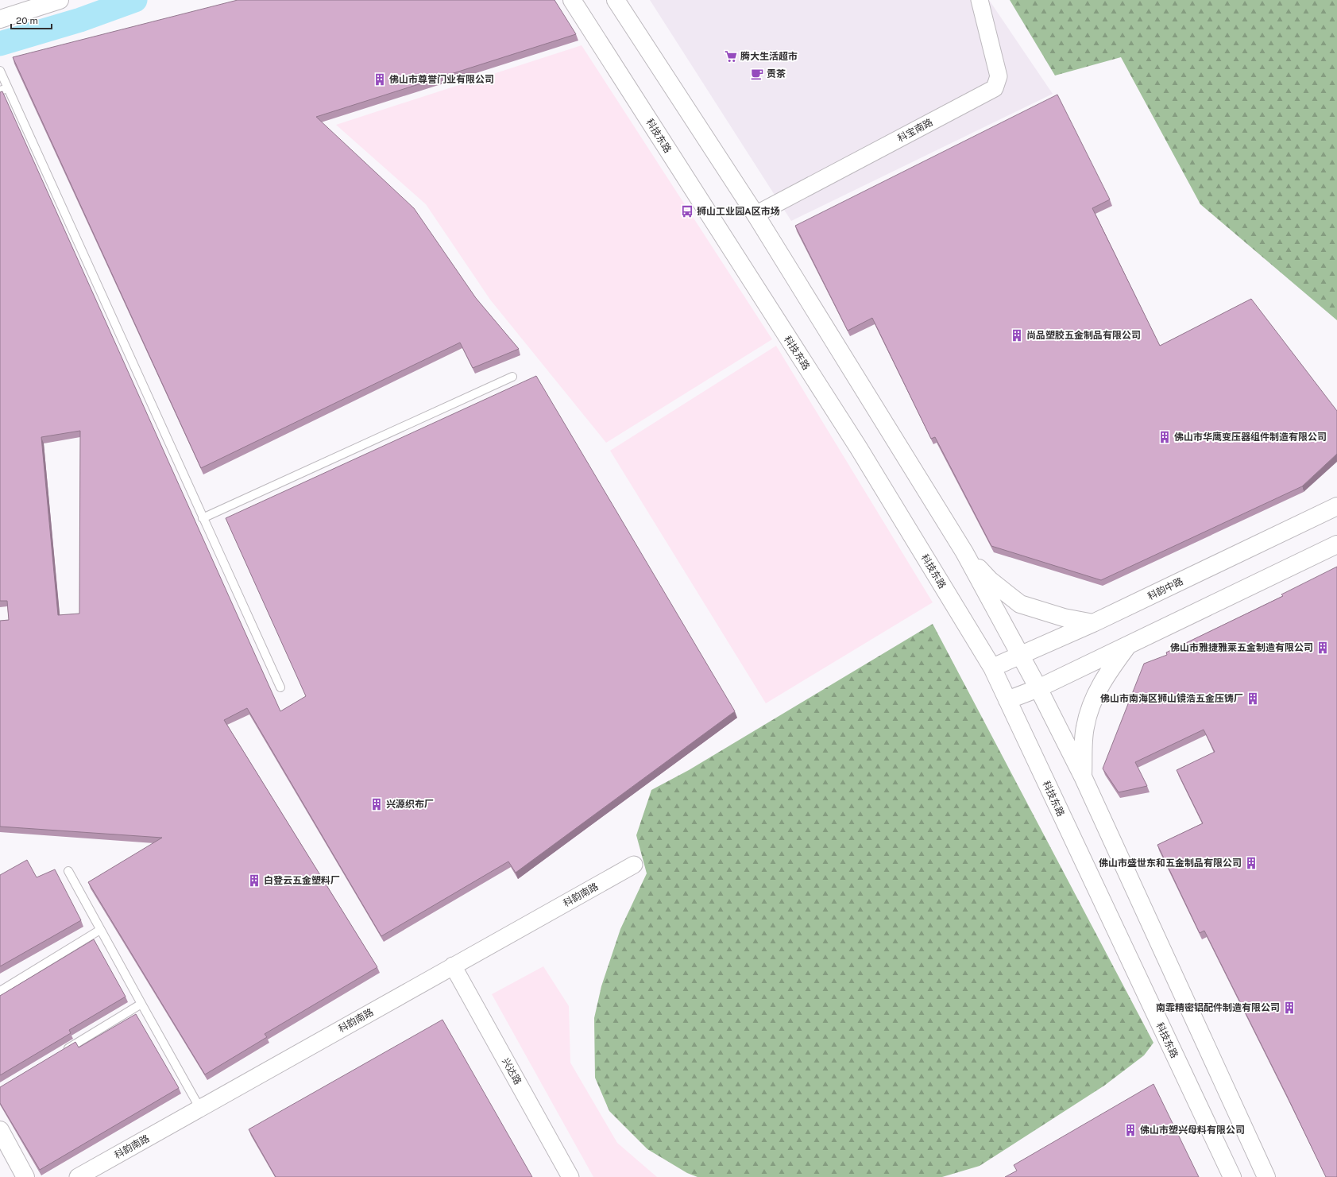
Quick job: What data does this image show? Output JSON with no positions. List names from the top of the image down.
{
  "streets": {
    "main road": ["科技东路", "科韵中路"],
    "street": ["科宝南路", "科韵南路", "兴达路"]
  },
  "crossings": [
    ["科技东路", "科韵中路"],
    ["科韵南路", "兴达路"]
  ],
  "places": {
    "supermarket": ["腾大生活超市"],
    "cafe": ["贡茶"],
    "building": [
      "佛山市尊誉门业有限公司",
      "尚品塑胶五金制品有限公司",
      "佛山市华鹰变压器组件制造有限公司",
      "佛山市雅捷雅莱五金制造有限公司",
      "佛山市南海区狮山镜浩五金压铸厂",
      "兴源织布厂",
      "佛山市盛世东和五金制品有限公司",
      "白登云五金塑料厂",
      "南霏精密铝配件制造有限公司",
      "佛山市塑兴母料有限公司"
    ],
    "bus stop": ["狮山工业园A区市场"]
  },
  "scale_bar": "20 m"
}
